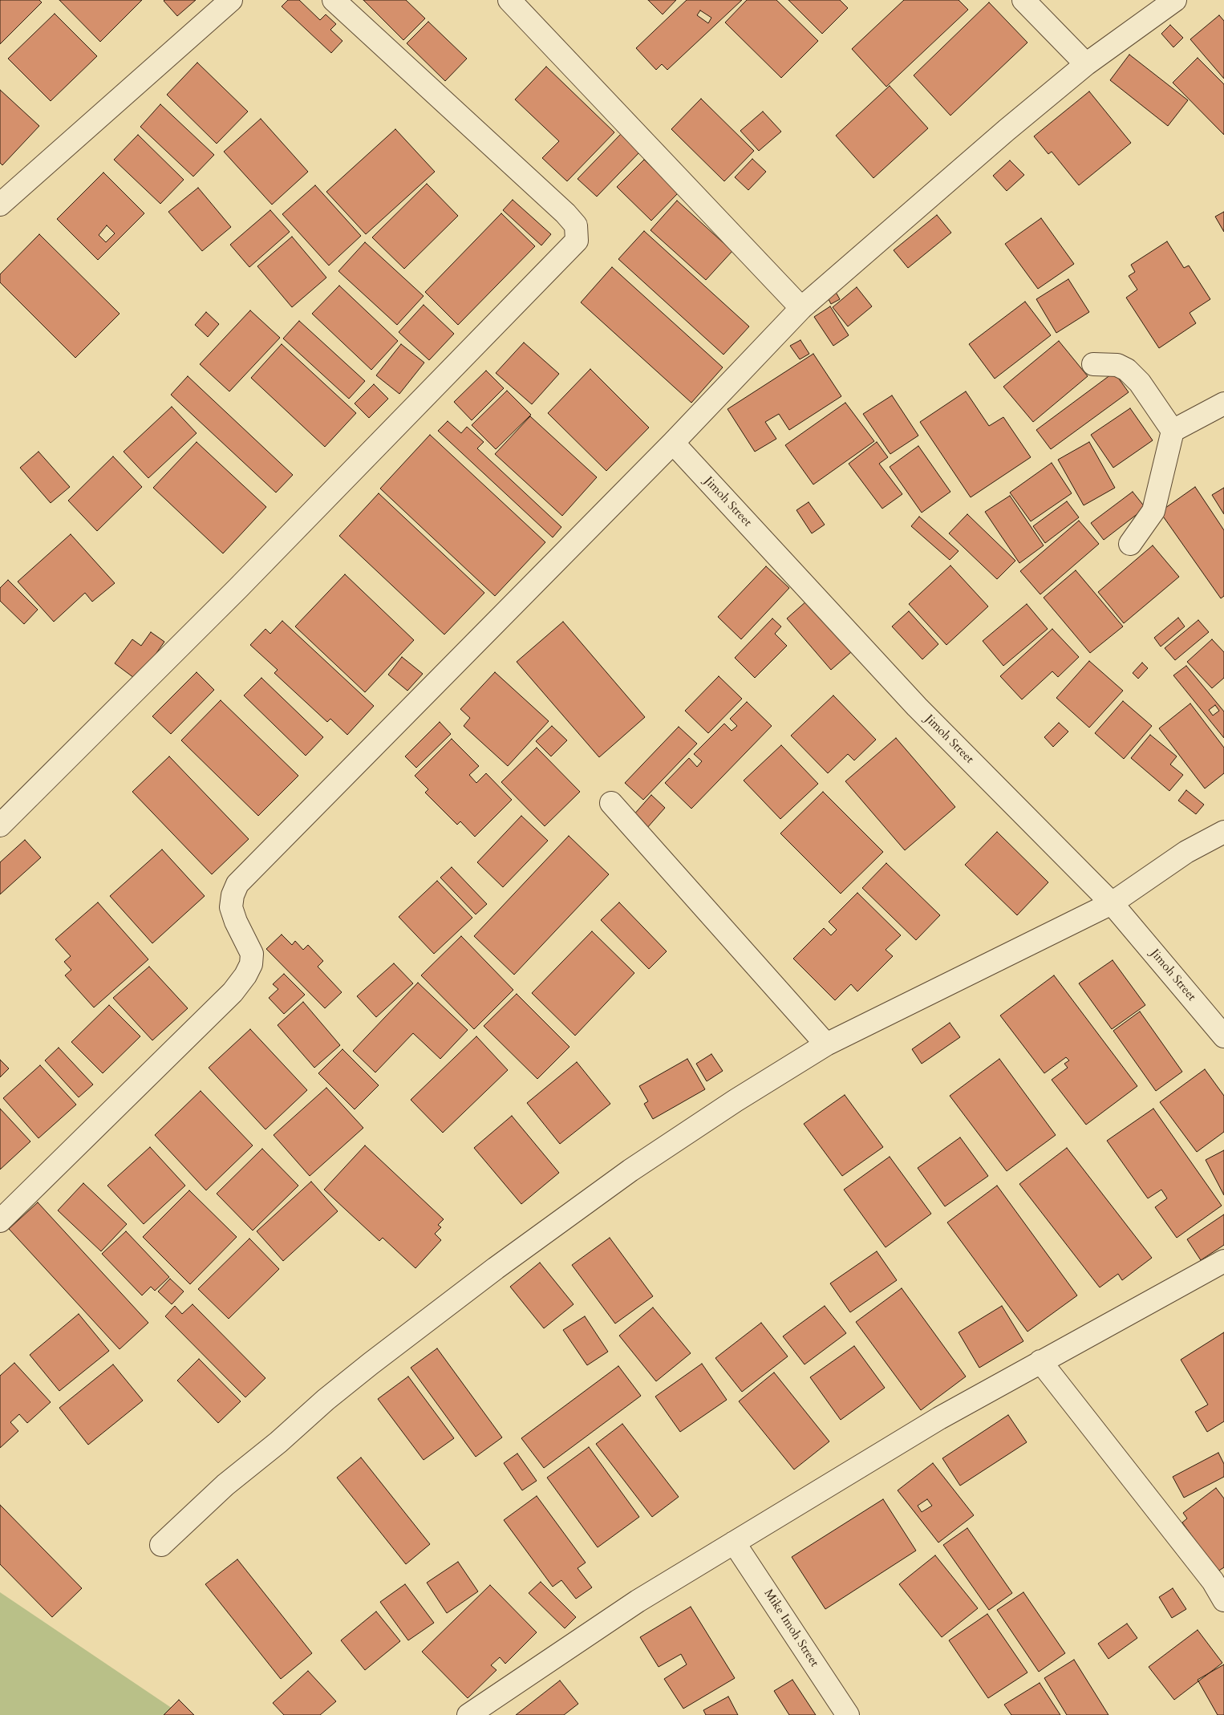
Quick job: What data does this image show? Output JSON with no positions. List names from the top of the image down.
{
  "streets": {
    "street": ["Jimoh Street", "Mike Imoh Street"]
  }
}
